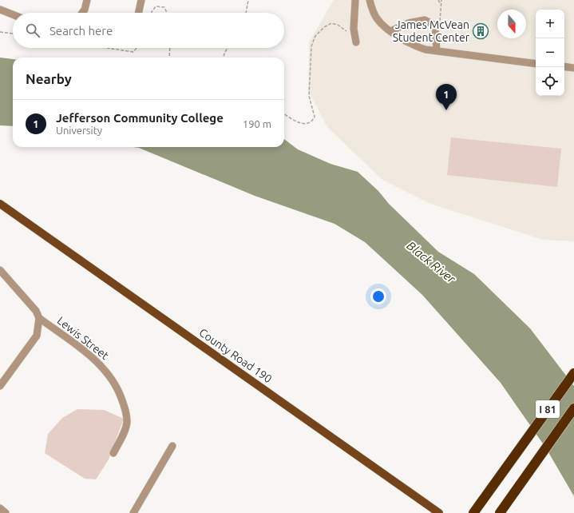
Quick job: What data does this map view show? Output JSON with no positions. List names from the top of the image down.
{
  "streets": {
    "highway": ["I 81"],
    "main road": ["County Road 190"],
    "street": ["Lewis Street"]
  },
  "water": ["Black River"],
  "places": {
    "building": ["James McVean Student Center"]
  },
  "north": "bottom",
  "page": {
    "map_buttons": ["+", "−"],
    "search": "Search here",
    "heading": "Nearby",
    "pins": "1",
    "list": [
      {
        "mark": "1",
        "name": "Jefferson Community College",
        "note": "University",
        "value": "190 m"
      }
    ]
  }
}
